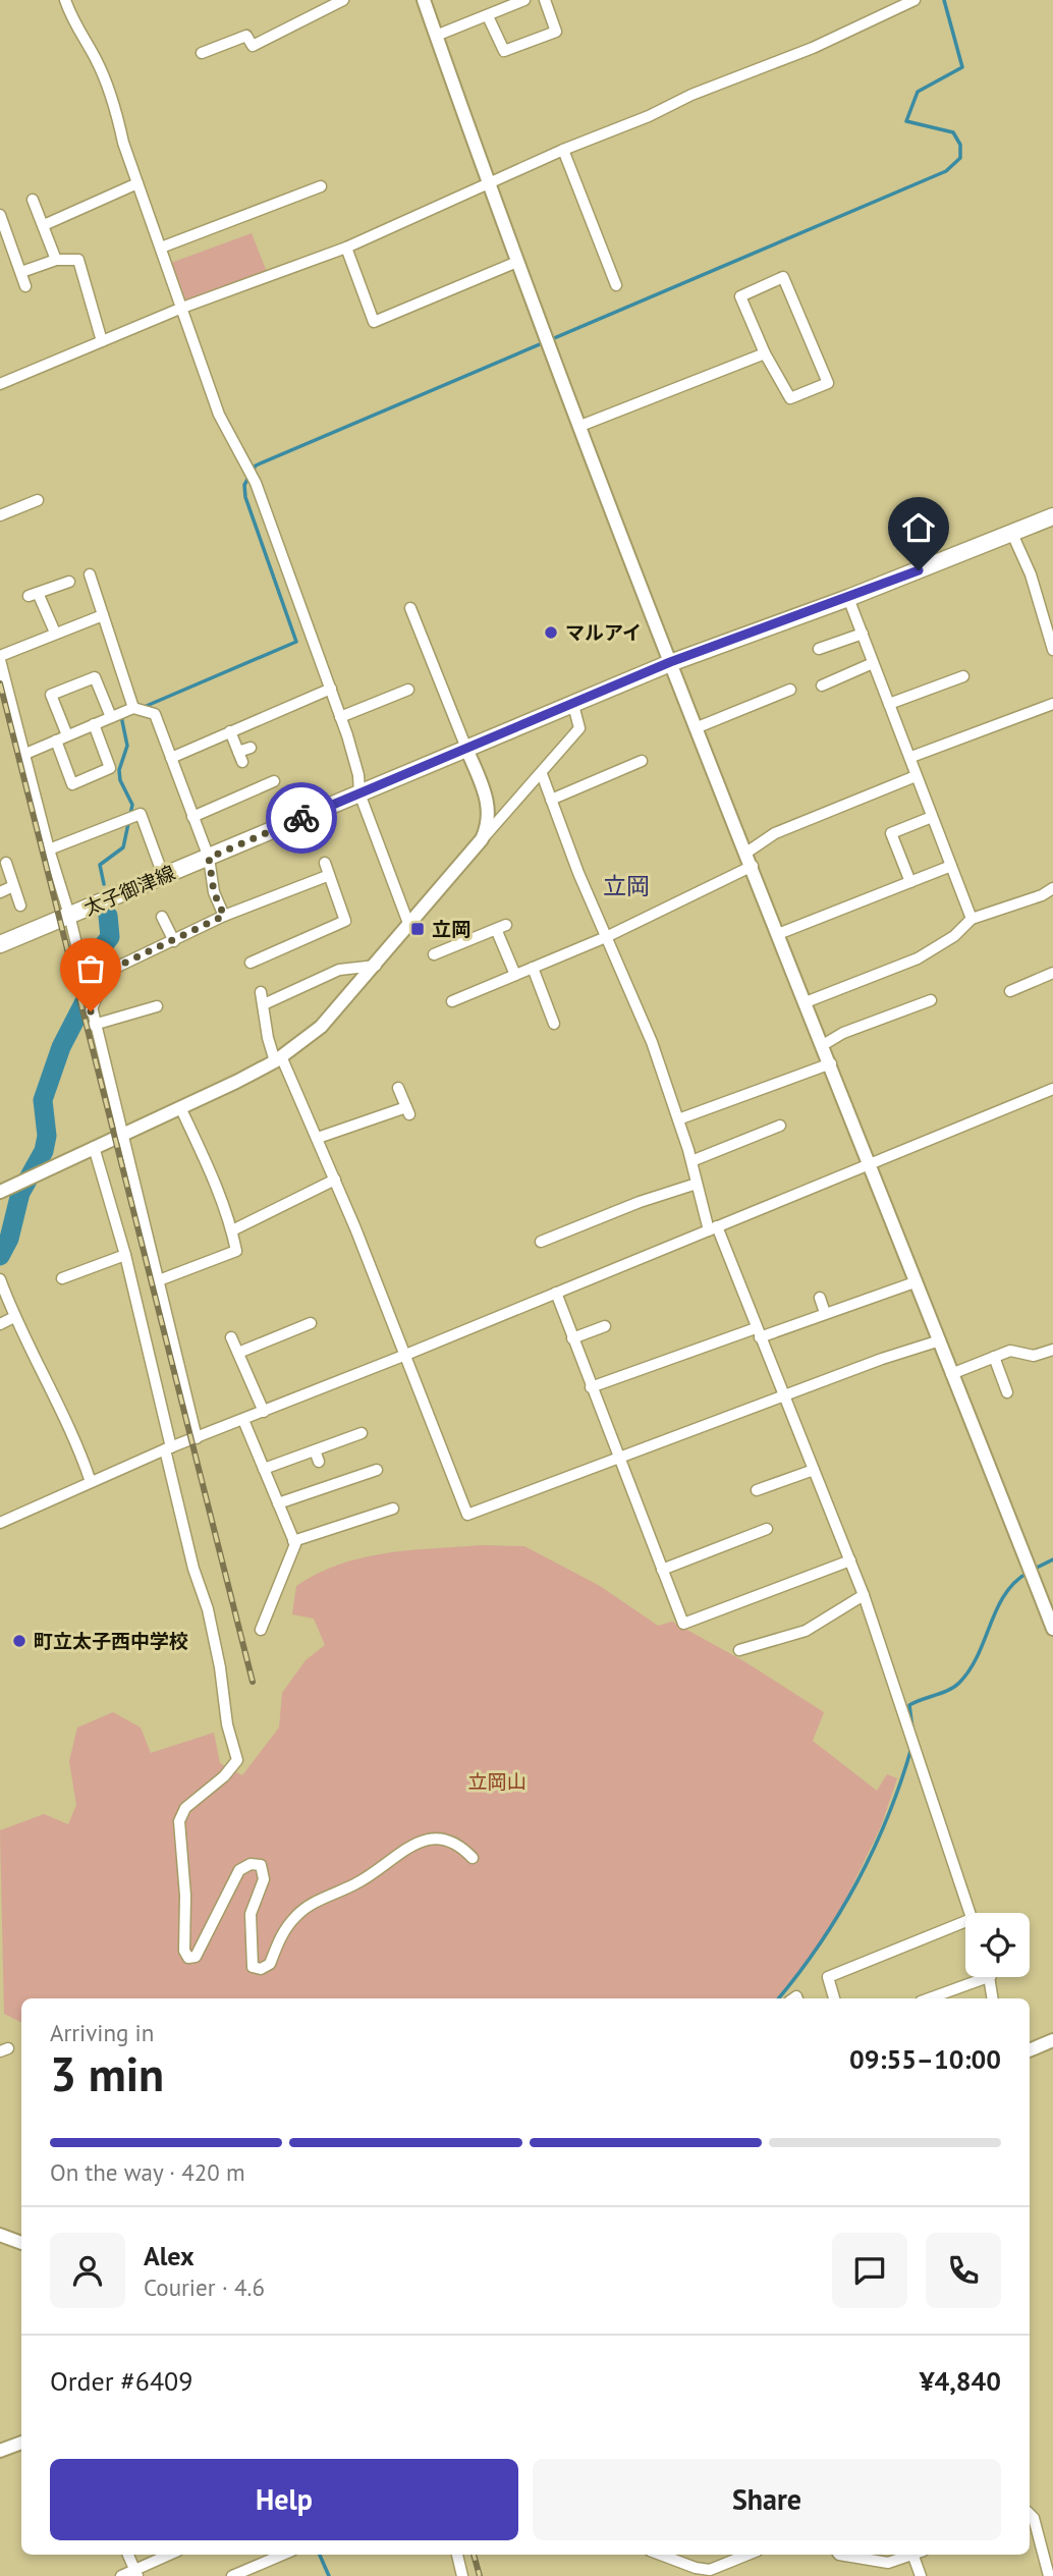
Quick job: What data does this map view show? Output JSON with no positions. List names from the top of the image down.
{
  "streets": {
    "main road": ["太子御津線"]
  },
  "districts": ["立岡"],
  "parks": ["立岡山"],
  "places": {
    "other": ["マルアイ", "町立太子西中学校"],
    "transit": ["立岡"]
  },
  "page": {
    "heading": ["3 min", "Arriving in", "09:55–10:00"],
    "panel": [
      "Alex",
      "Courier · 4.6",
      "Order #6409",
      "¥4,840"
    ],
    "bar": "On the way · 420 m",
    "buttons": ["Help", "Share"]
  }
}
